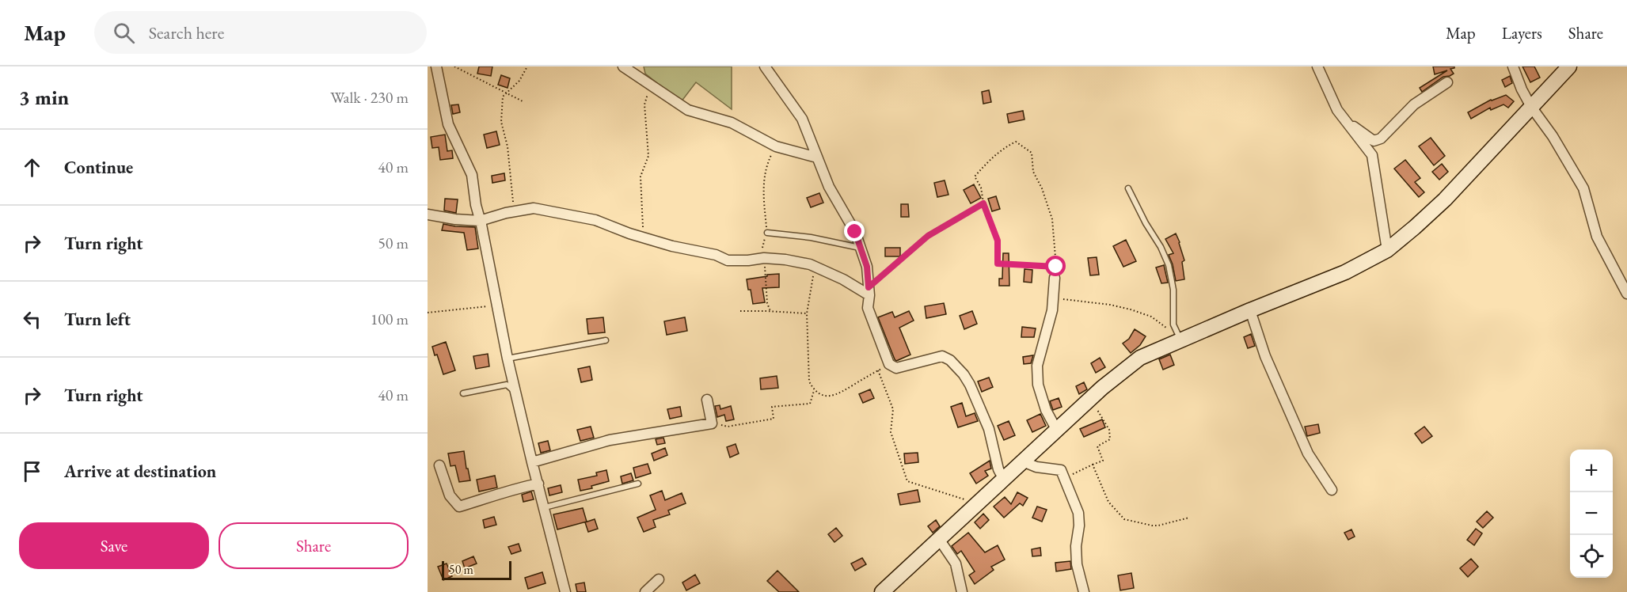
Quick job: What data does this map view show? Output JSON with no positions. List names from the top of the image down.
{
  "scale_bar": "50 m",
  "page": {
    "header": "Map",
    "search": "Search here",
    "nav": ["Map", "Layers", "Share"],
    "heading": ["3 min", "Walk · 230 m"],
    "list": [
      ["Continue", "40 m"],
      ["Turn right", "50 m"],
      ["Turn left", "100 m"],
      ["Turn right", "40 m"],
      "Arrive at destination"
    ],
    "map_buttons": ["+", "−"],
    "buttons": ["Save", "Share"],
    "scale": "50 m"
  }
}
